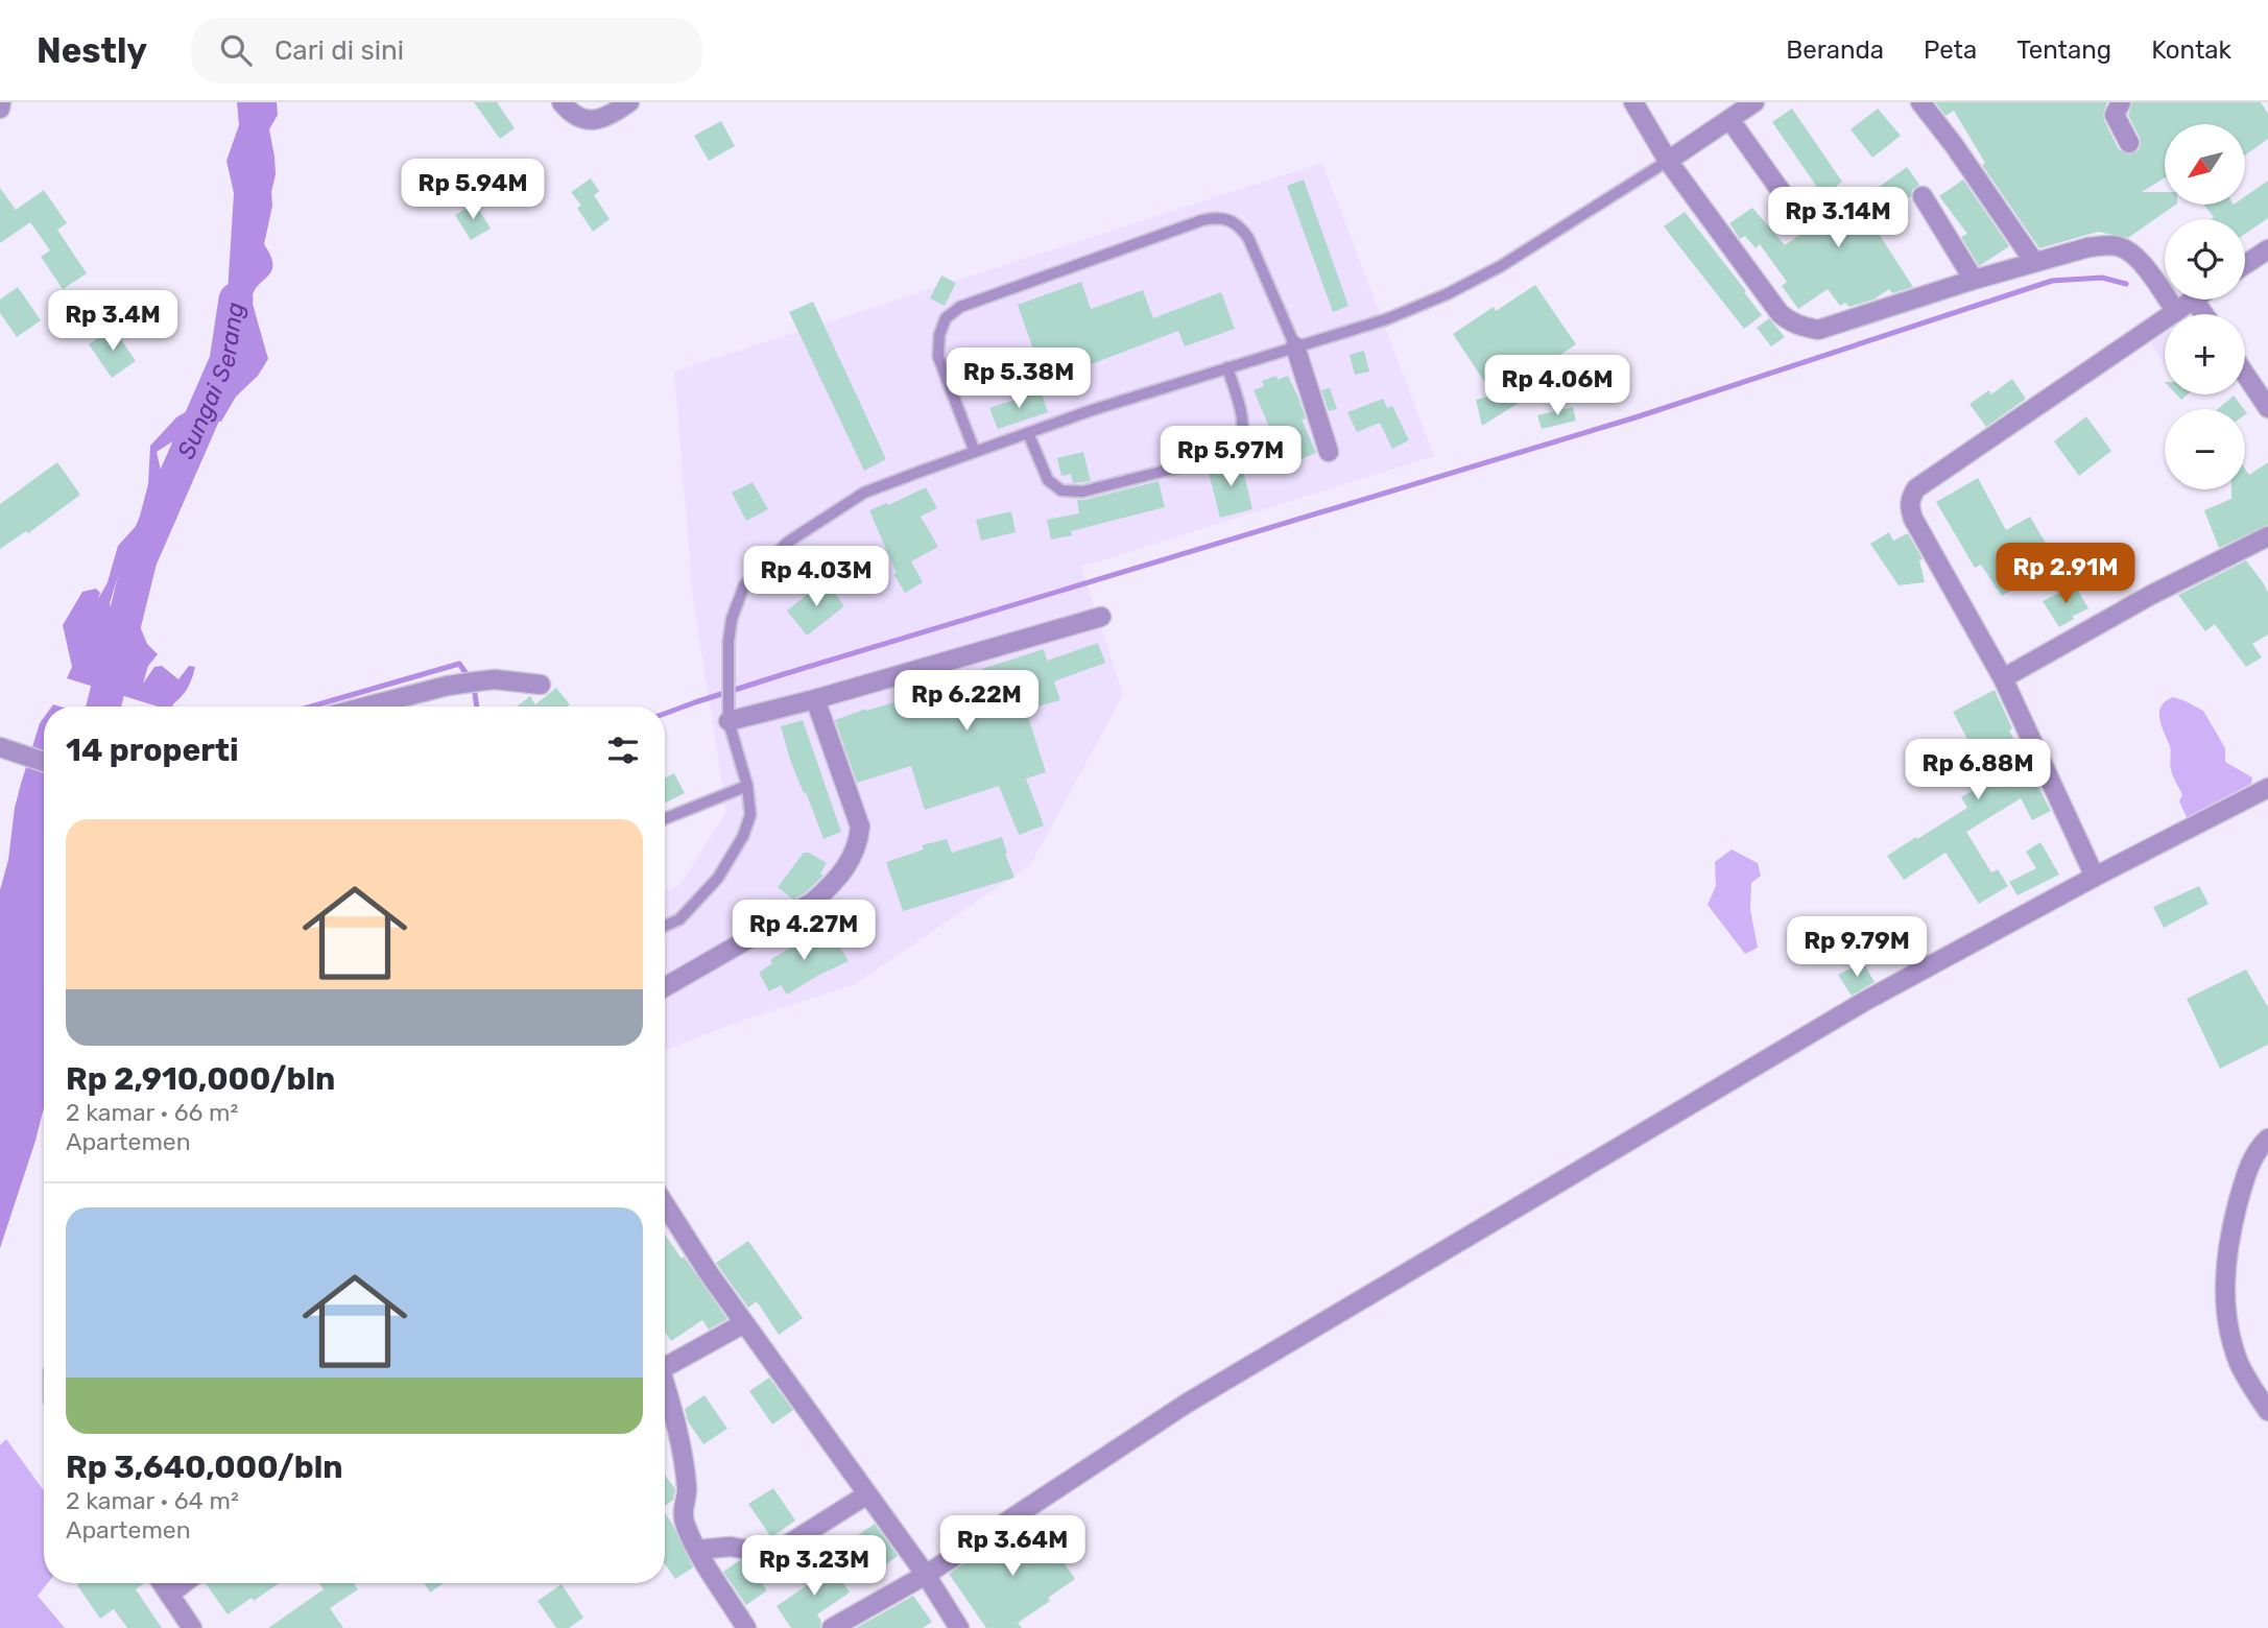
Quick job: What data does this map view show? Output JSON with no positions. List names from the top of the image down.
{
  "water": ["Sungai Serang"],
  "north": "bottom left",
  "page": {
    "header": "Nestly",
    "search": "Cari di sini",
    "nav": [
      "Beranda",
      "Peta",
      "Tentang",
      "Kontak"
    ],
    "map_buttons": ["+", "−"],
    "price": [
      "Rp 5.94M",
      "Rp 3.14M",
      "Rp 3.4M",
      "Rp 5.38M",
      "Rp 4.06M",
      "Rp 5.97M",
      "Rp 2.91M",
      "Rp 4.03M",
      "Rp 6.22M",
      "Rp 6.88M",
      "Rp 4.27M",
      "Rp 9.79M",
      "Rp 3.64M",
      "Rp 3.23M"
    ],
    "heading": "14 properti",
    "list": [
      {
        "name": "Rp 2,910,000/bln",
        "note": "2 kamar · 66 m² · Apartemen"
      },
      {
        "name": "Rp 3,640,000/bln",
        "note": "2 kamar · 64 m² · Apartemen"
      }
    ]
  }
}
